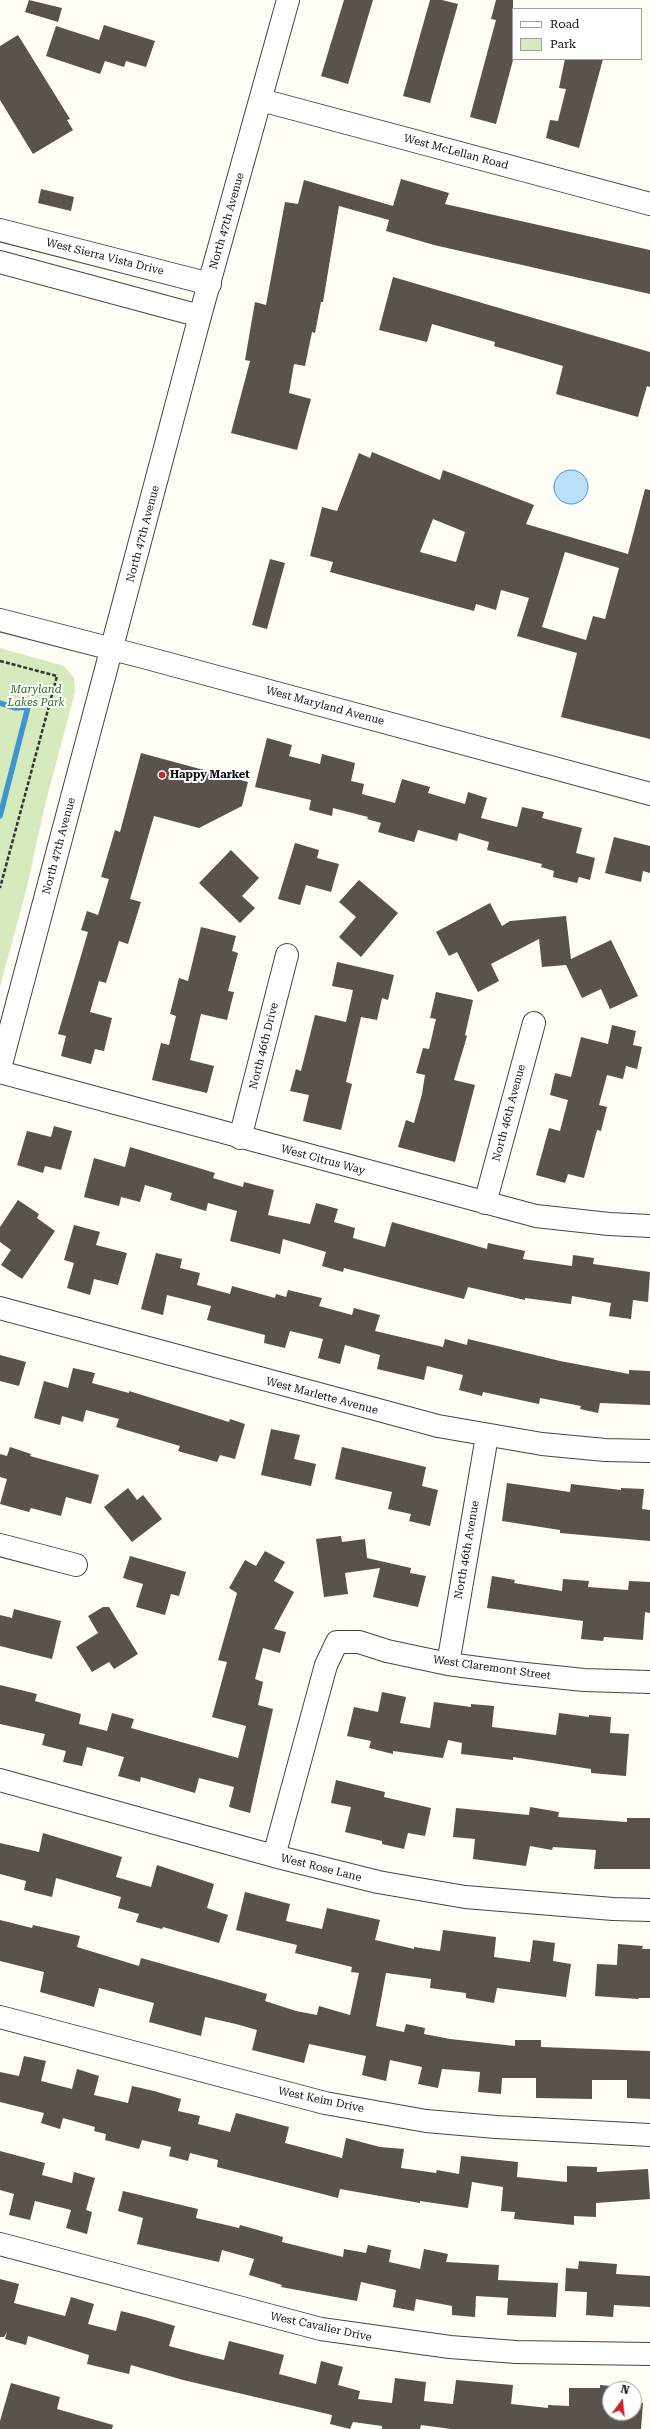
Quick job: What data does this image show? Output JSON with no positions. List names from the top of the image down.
{
  "streets": {
    "street": [
      "West McLellan Road",
      "North 47th Avenue",
      "West Sierra Vista Drive",
      "West Maryland Avenue",
      "North 46th Drive",
      "North 46th Avenue",
      "West Citrus Way",
      "West Marlette Avenue",
      "West Claremont Street",
      "West Rose Lane",
      "West Keim Drive",
      "West Cavalier Drive"
    ]
  },
  "crossings": [
    ["West McLellan Road", "North 47th Avenue"],
    ["North 47th Avenue", "West Sierra Vista Drive"],
    ["North 47th Avenue", "West Maryland Avenue"],
    ["North 46th Drive", "West Citrus Way"],
    ["North 46th Avenue", "West Citrus Way"],
    ["North 46th Avenue", "West Marlette Avenue"],
    ["North 46th Avenue", "West Claremont Street"],
    ["West Claremont Street", "West Rose Lane"]
  ],
  "parks": ["Maryland Lakes Park"],
  "places": ["Happy Market"],
  "legend": ["Road", "Park"],
  "north": "top"
}
